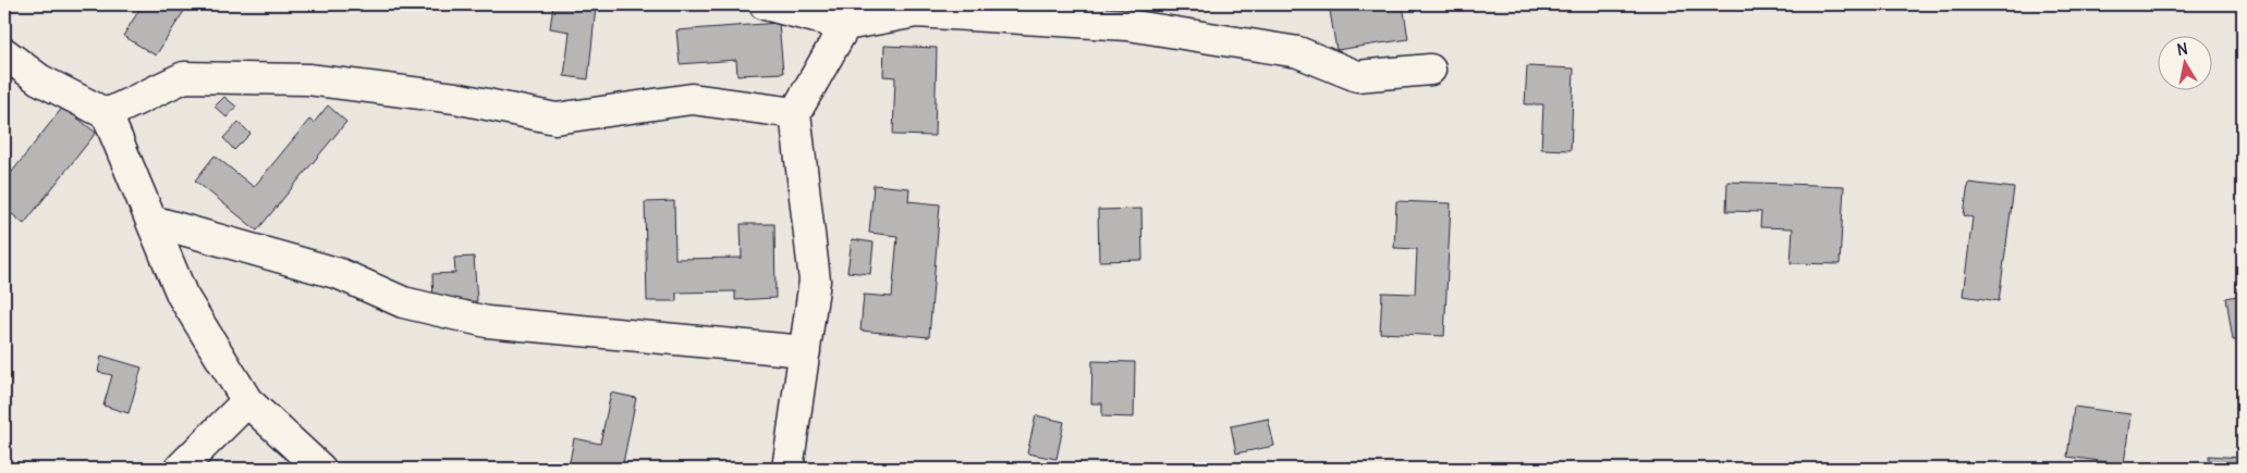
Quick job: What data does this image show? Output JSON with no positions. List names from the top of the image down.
{
  "north": "top"
}
